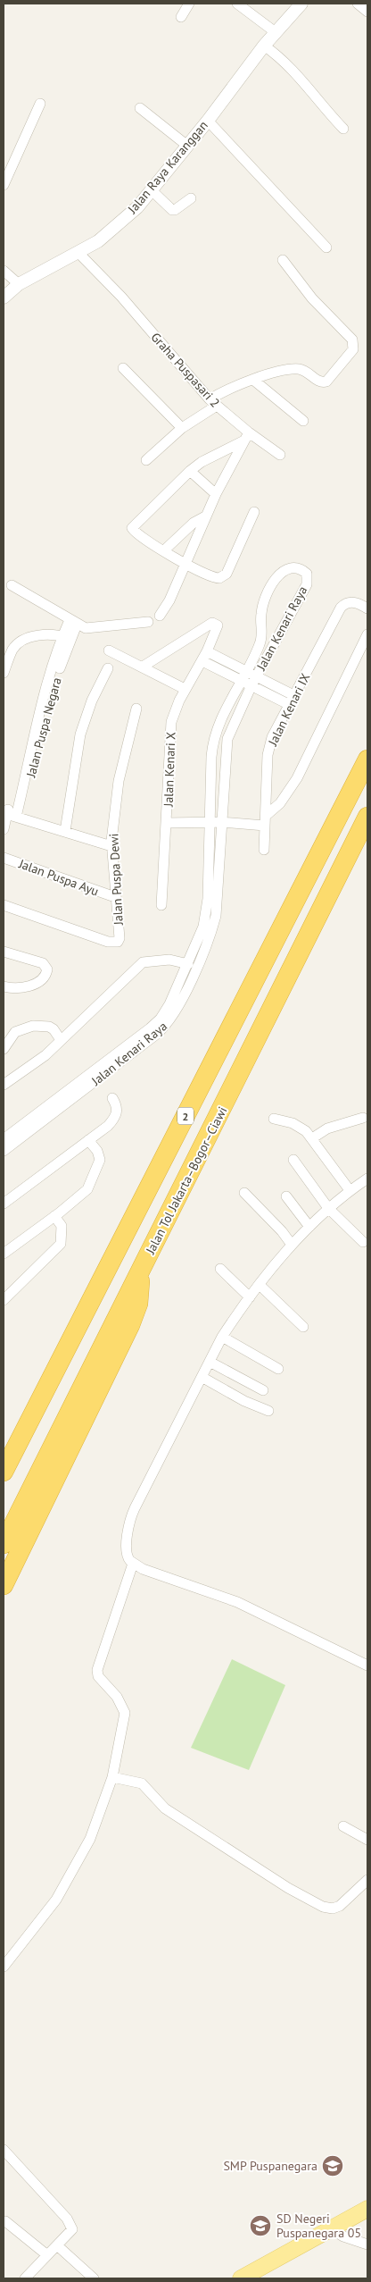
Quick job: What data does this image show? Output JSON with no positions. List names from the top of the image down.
{
  "streets": {
    "highway": ["2", "Jalan Tol Jakarta–Bogor–Ciawi"],
    "street": [
      "Jalan Raya Karanggan",
      "Graha Puspasari 2",
      "Jalan Kenari Raya",
      "Jalan Kenari IX",
      "Jalan Puspa Negara",
      "Jalan Kenari X",
      "Jalan Puspa Ayu",
      "Jalan Puspa Dewi"
    ]
  },
  "crossings": [
    ["Jalan Raya Karanggan", "Graha Puspasari 2"],
    ["Jalan Puspa Ayu", "Jalan Puspa Dewi"]
  ],
  "places": {
    "school or university": ["SMP Puspanegara", "SD Negeri Puspanegara 05"]
  }
}
